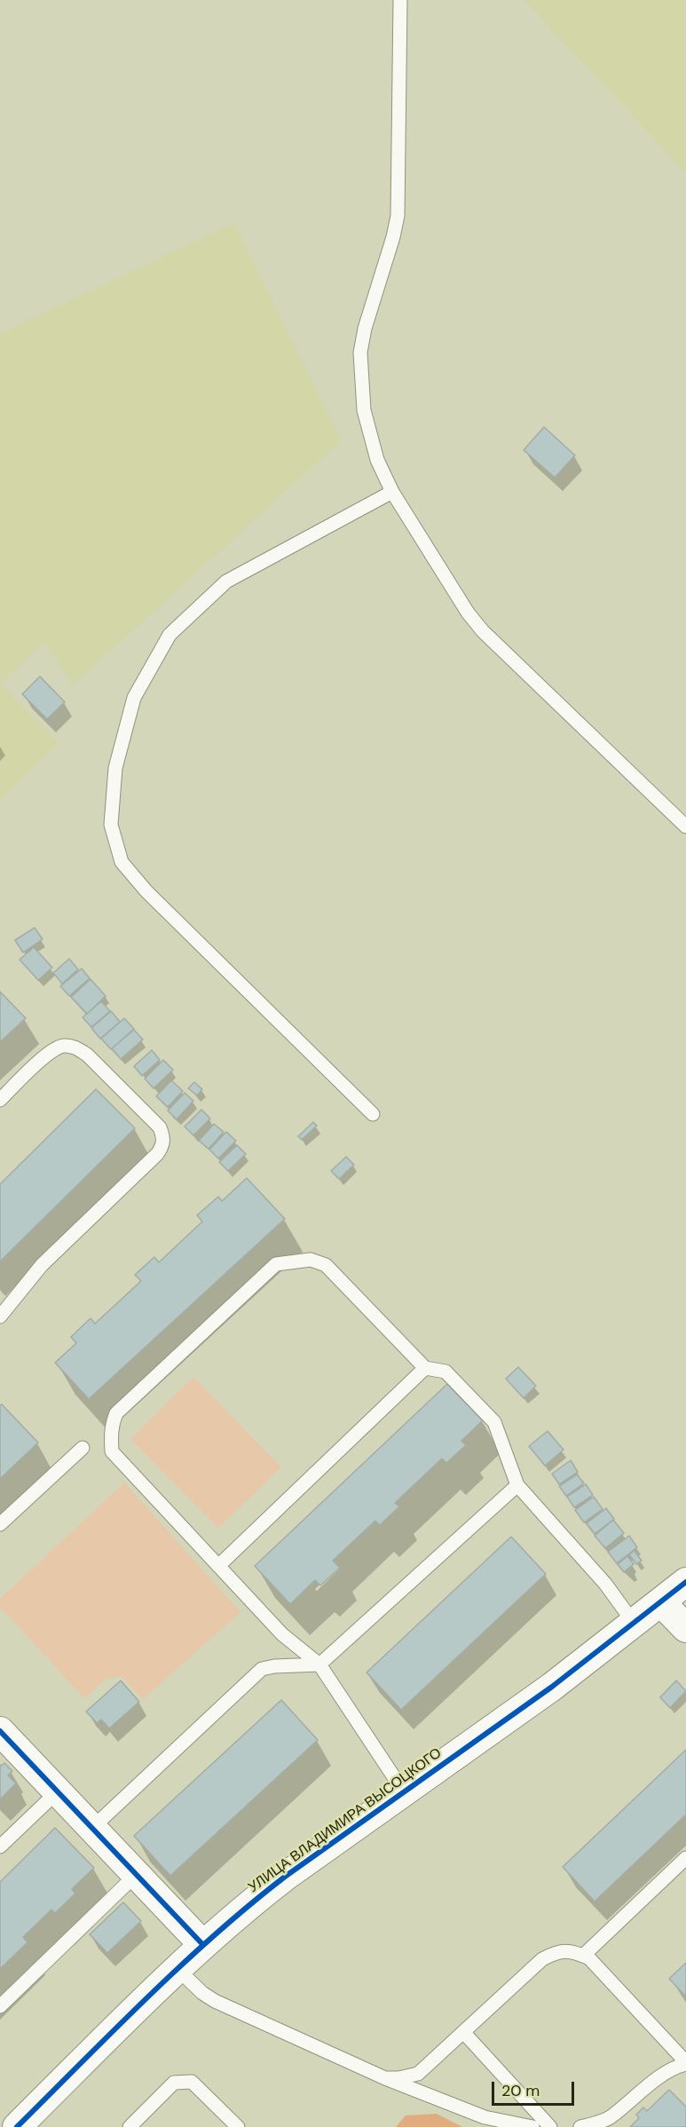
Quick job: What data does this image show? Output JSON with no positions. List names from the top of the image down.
{
  "streets": {
    "street": ["УЛИЦА ВЛАДИМИРА ВЫСОЦКОГО"]
  },
  "scale_bar": "20 m"
}
